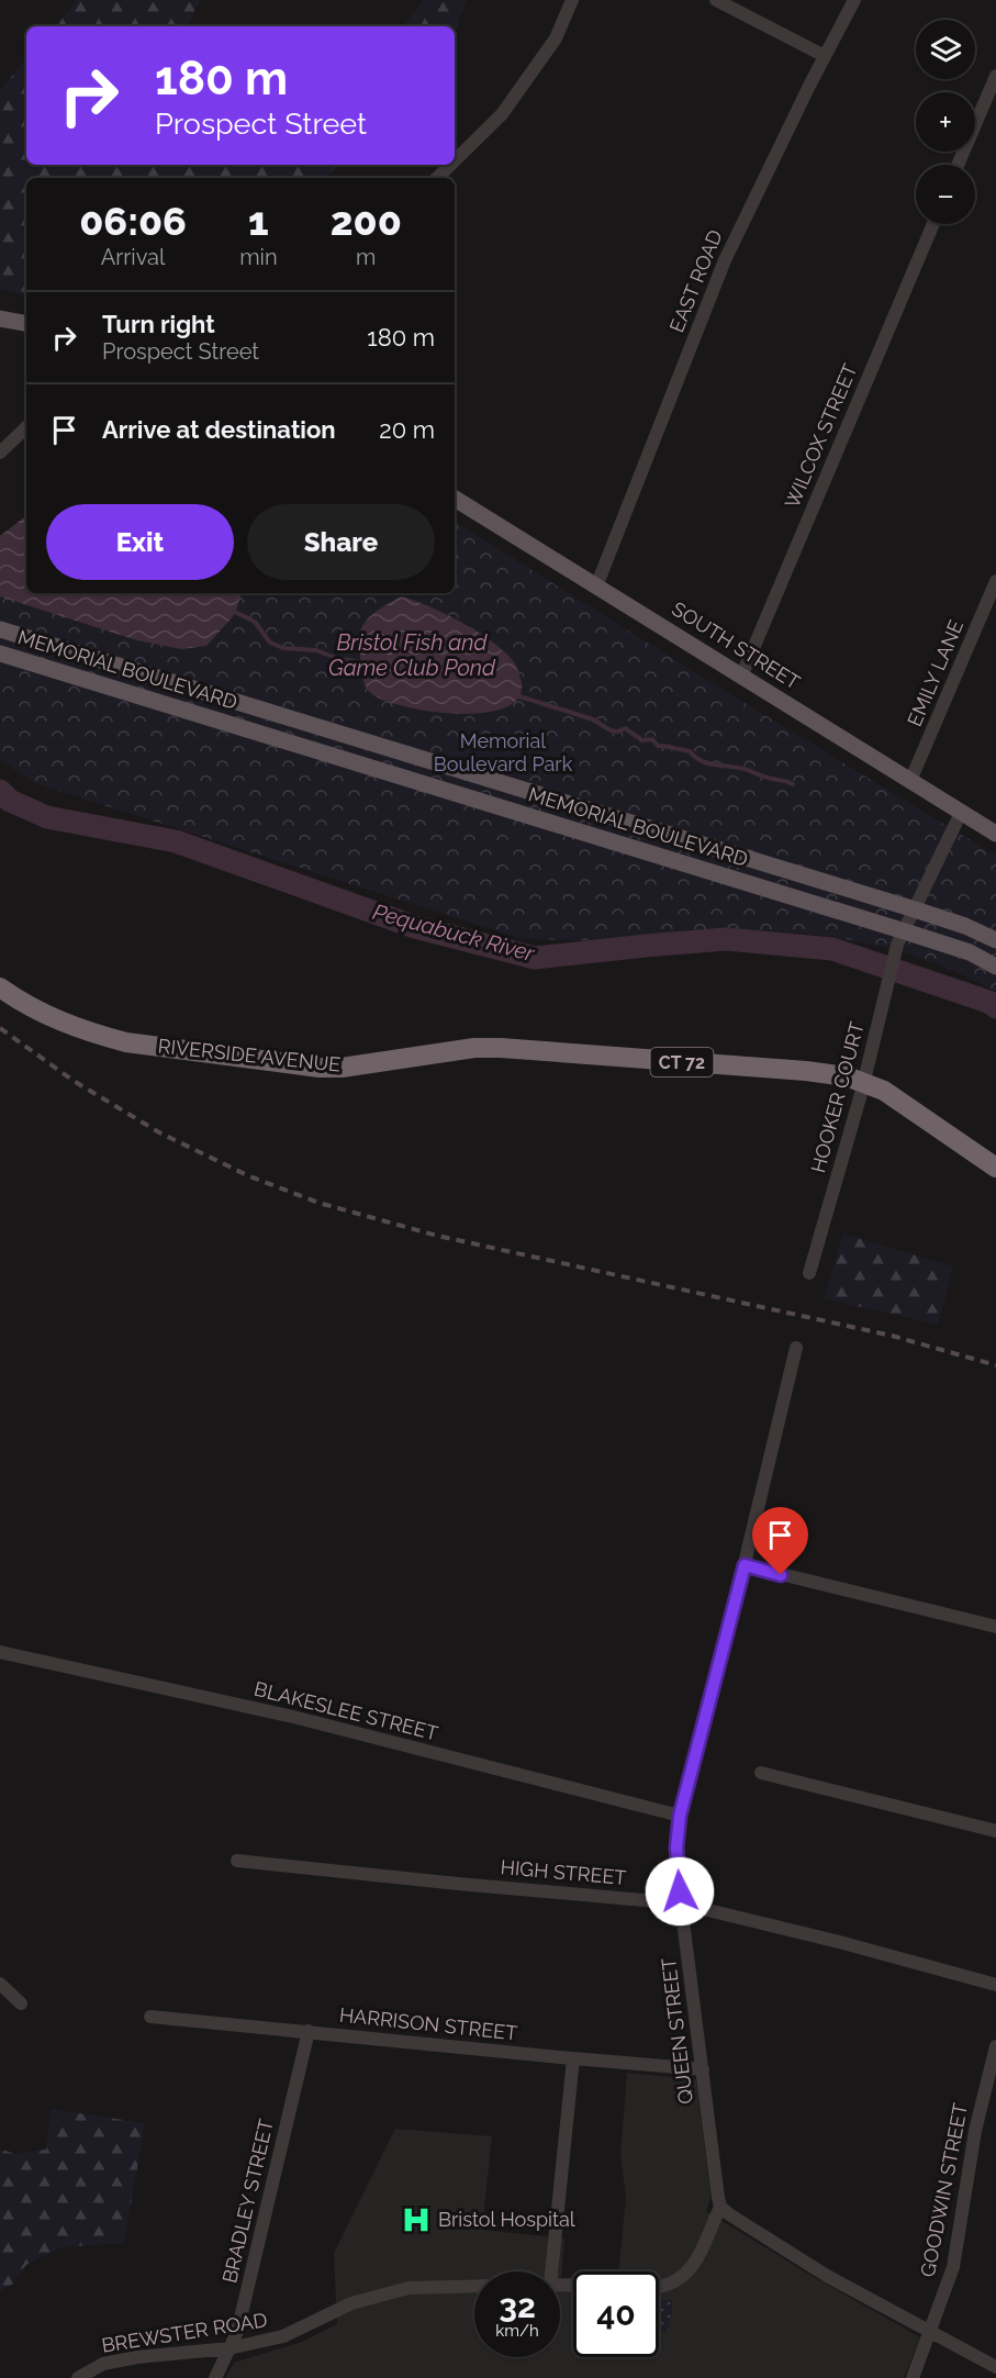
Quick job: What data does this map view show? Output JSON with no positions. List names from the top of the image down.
{
  "streets": {
    "highway": ["RIVERSIDE AVENUE", "CT 72"],
    "main road": ["SOUTH STREET", "MEMORIAL BOULEVARD"],
    "street": [
      "EAST ROAD",
      "WILCOX STREET",
      "EMILY LANE",
      "HOOKER COURT",
      "BLAKESLEE STREET",
      "HIGH STREET",
      "HARRISON STREET",
      "QUEEN STREET",
      "GOODWIN STREET",
      "BRADLEY STREET",
      "BREWSTER ROAD"
    ]
  },
  "crossings": [
    ["EAST ROAD", "SOUTH STREET"],
    ["WILCOX STREET", "SOUTH STREET"],
    ["SOUTH STREET", "EMILY LANE"],
    ["SOUTH STREET", "HOOKER COURT"],
    ["MEMORIAL BOULEVARD", "HOOKER COURT"],
    ["RIVERSIDE AVENUE", "HOOKER COURT"],
    ["BLAKESLEE STREET", "QUEEN STREET"],
    ["HIGH STREET", "QUEEN STREET"],
    ["HARRISON STREET", "QUEEN STREET"],
    ["HARRISON STREET", "BRADLEY STREET"],
    ["QUEEN STREET", "BREWSTER ROAD"],
    ["BRADLEY STREET", "BREWSTER ROAD"]
  ],
  "water": ["Bristol Fish and Game Club Pond", "Pequabuck River"],
  "parks": ["Memorial Boulevard Park"],
  "places": {
    "hospital": ["Bristol Hospital"]
  },
  "page": {
    "map_buttons": ["+", "−"],
    "turn": ["180 m", "Prospect Street"],
    "eta": [
      "06:06",
      "Arrival",
      "1",
      "min",
      "200",
      "m"
    ],
    "list": [
      {
        "name": "Turn right",
        "note": "Prospect Street",
        "value": "180 m"
      },
      {
        "name": "Arrive at destination",
        "value": "20 m"
      }
    ],
    "buttons": ["Exit", "Share"],
    "speed": "32 km/h",
    "limit": "40"
  }
}
